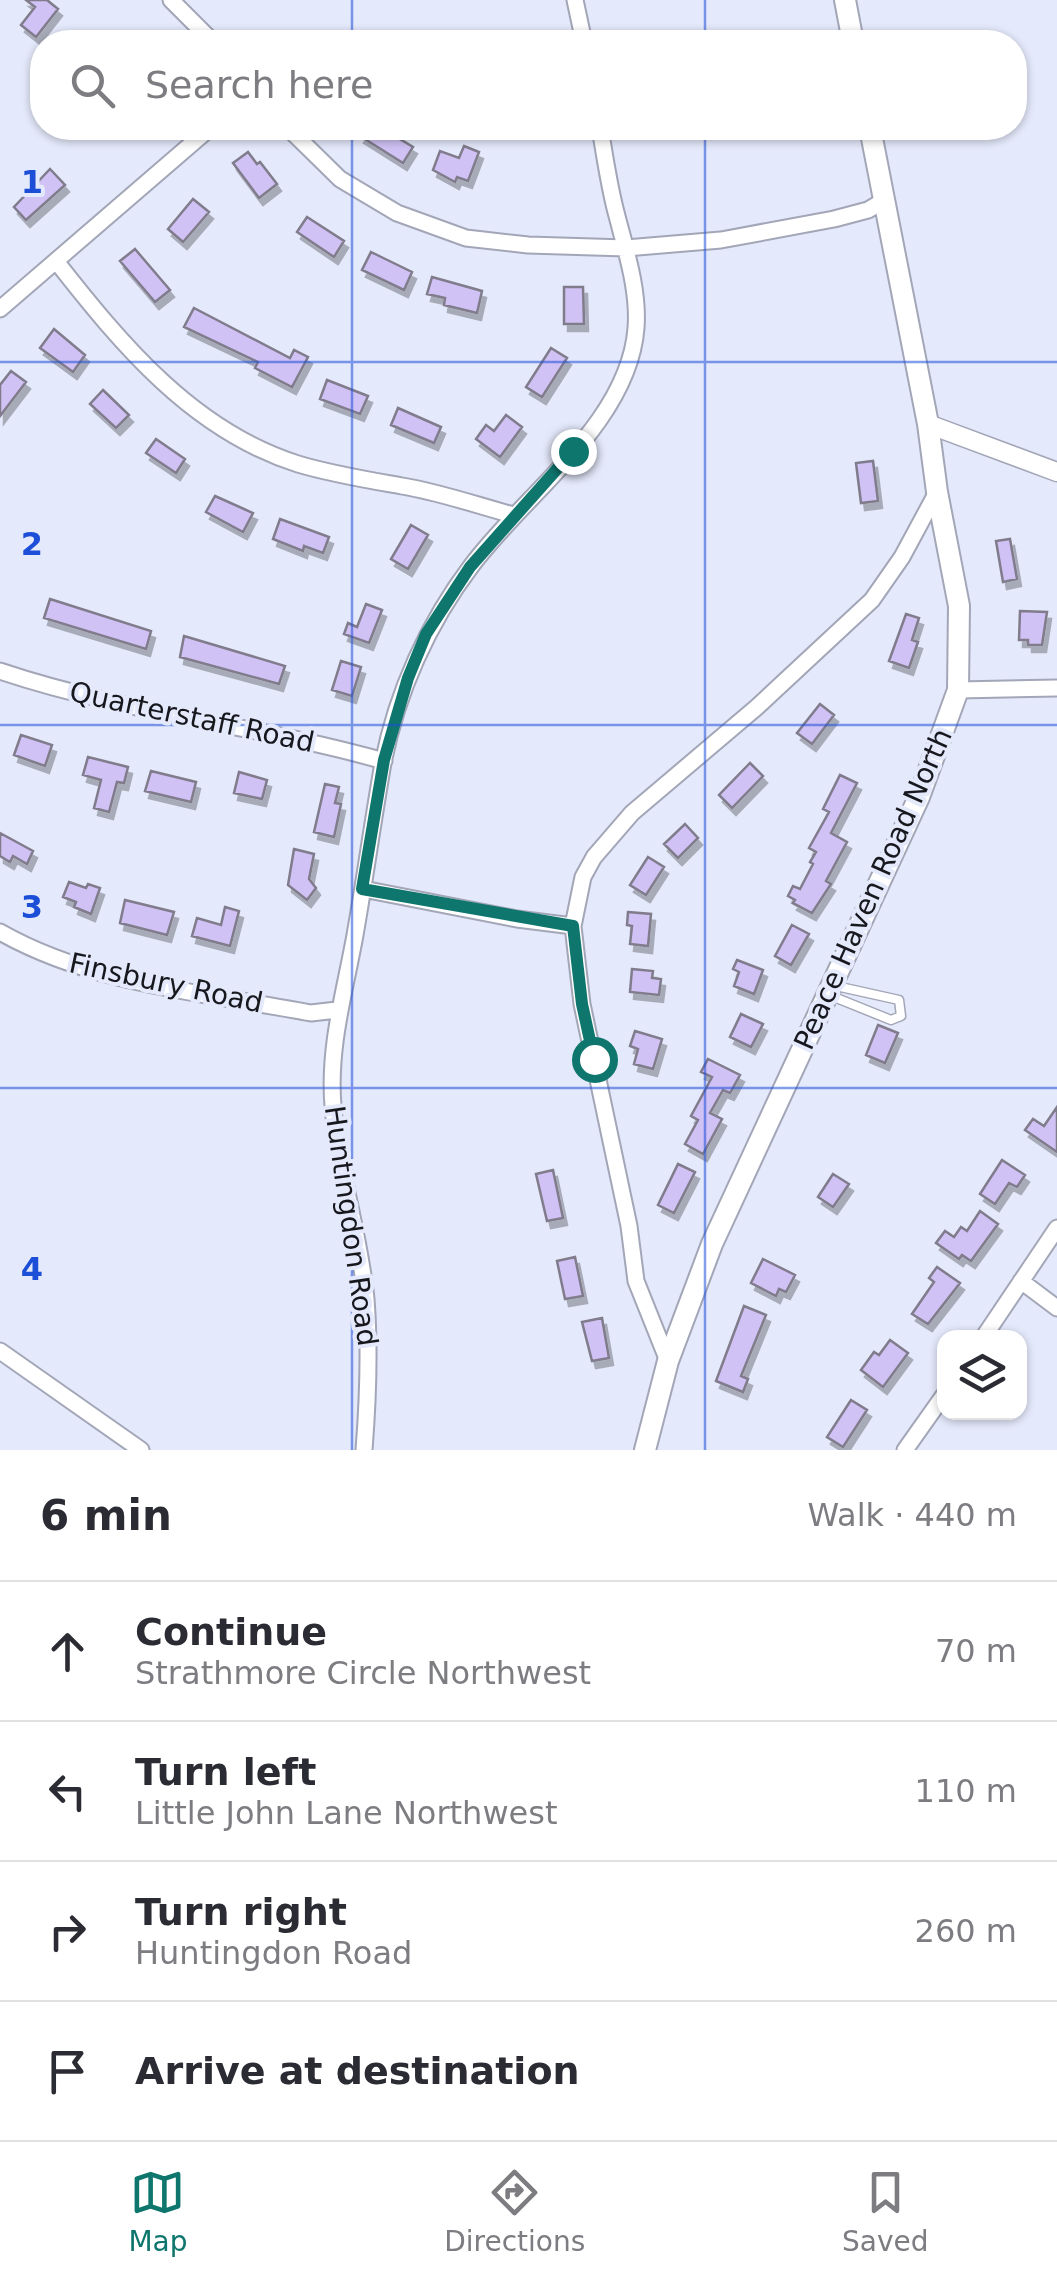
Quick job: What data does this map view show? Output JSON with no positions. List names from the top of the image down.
{
  "streets": {
    "main road": ["Peace Haven Road North"],
    "street": ["Quarterstaff Road", "Finsbury Road", "Huntingdon Road"]
  },
  "crossings": [
    ["Quarterstaff Road", "Huntingdon Road"],
    ["Finsbury Road", "Huntingdon Road"]
  ],
  "page": {
    "search": "Search here",
    "heading": ["6 min", "Walk · 440 m"],
    "list": [
      ["Continue", "Strathmore Circle Northwest", "70 m"],
      ["Turn left", "Little John Lane Northwest", "110 m"],
      ["Turn right", "Huntingdon Road", "260 m"],
      "Arrive at destination"
    ],
    "nav": ["Map", "Directions", "Saved"]
  },
  "grid": {
    "rows": [
      "1",
      "2",
      "3",
      "4"
    ]
  }
}
